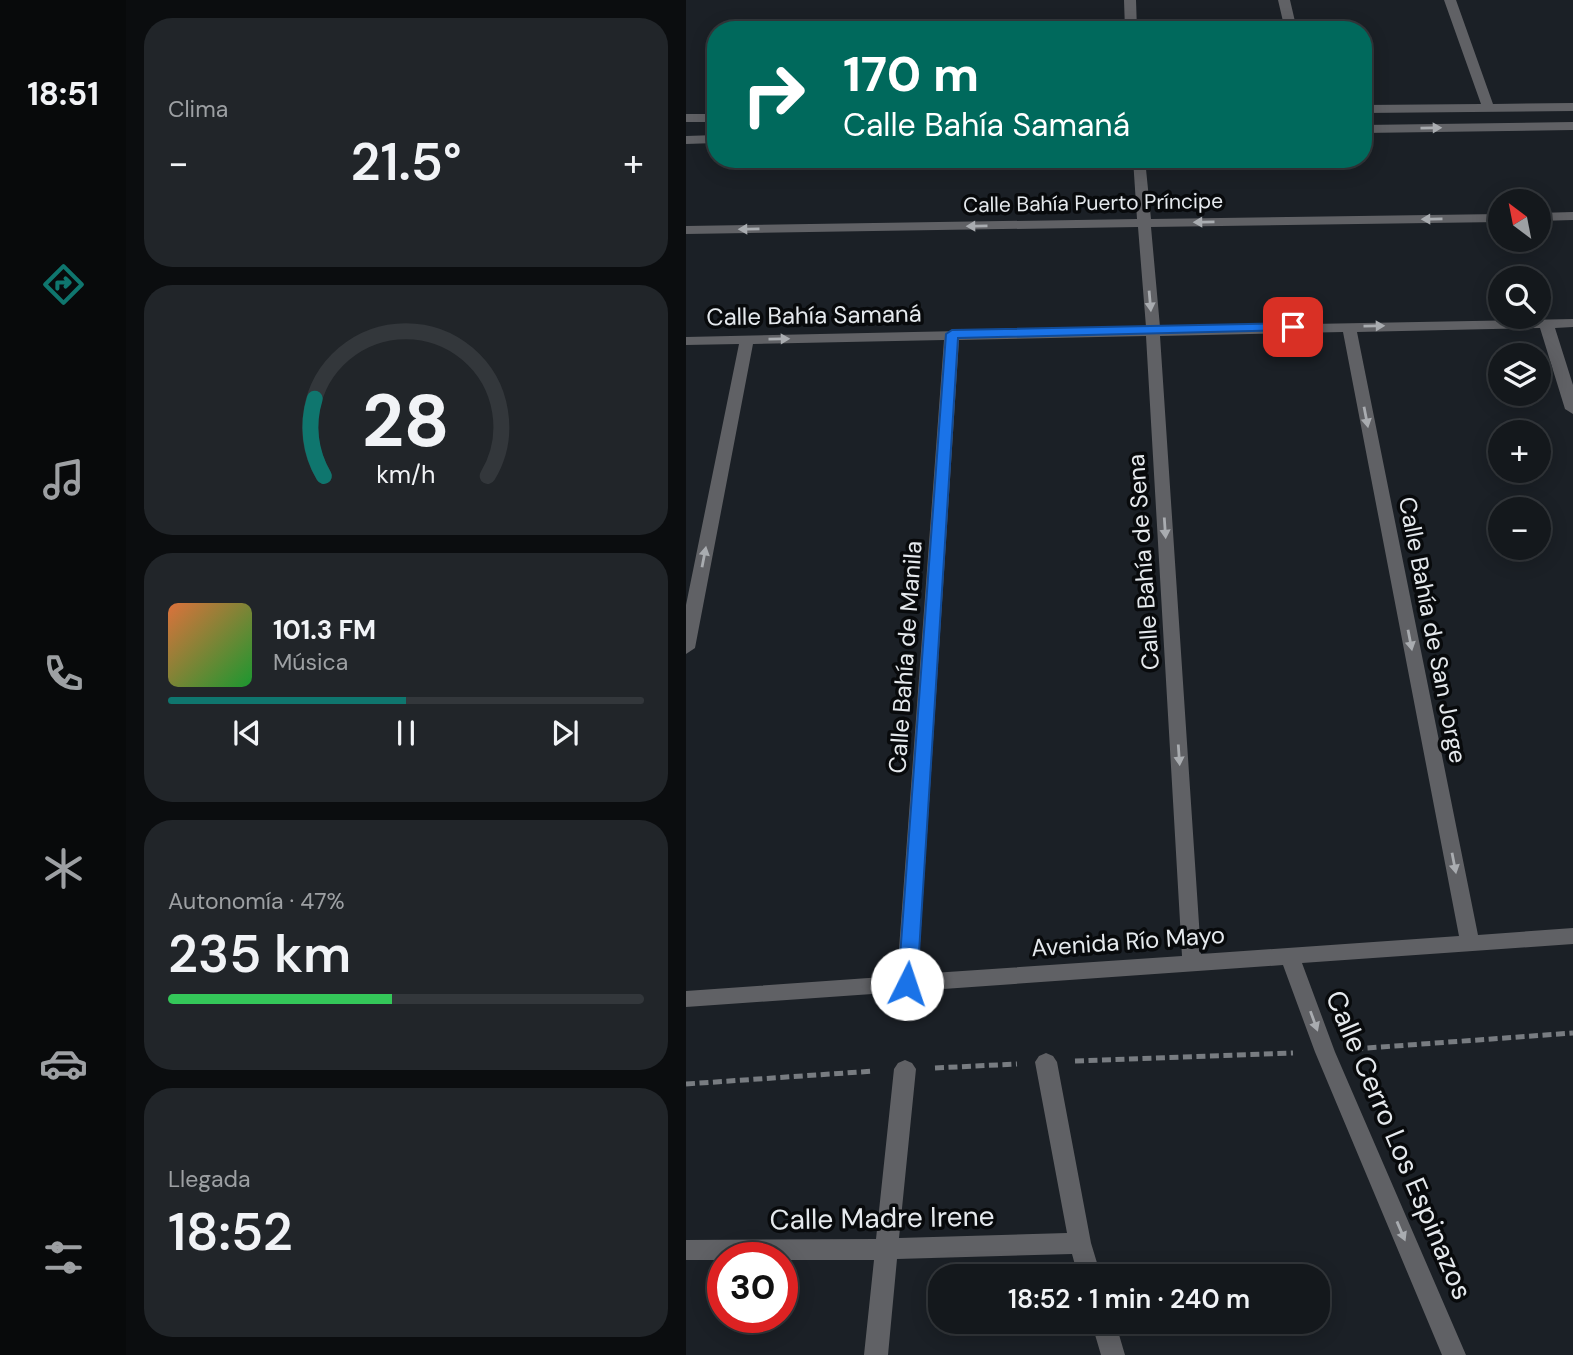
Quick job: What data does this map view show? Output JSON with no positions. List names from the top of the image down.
{
  "streets": {
    "street": [
      "Calle Bahía Puerto Príncipe",
      "Calle Bahía Samaná",
      "Calle Bahía de Sena",
      "Calle Bahía de San Jorge",
      "Calle Bahía de Manila",
      "Avenida Río Mayo",
      "Calle Cerro Los Espinazos",
      "Calle Madre Irene"
    ]
  },
  "crossings": [
    ["Calle Bahía Puerto Príncipe", "Calle Bahía de Sena"],
    ["Calle Bahía Samaná", "Calle Bahía de Sena"],
    ["Calle Bahía Samaná", "Calle Bahía de San Jorge"],
    ["Calle Bahía Samaná", "Calle Bahía de Manila"],
    ["Calle Bahía de Sena", "Avenida Río Mayo"],
    ["Calle Bahía de San Jorge", "Avenida Río Mayo"],
    ["Calle Bahía de Manila", "Avenida Río Mayo"],
    ["Avenida Río Mayo", "Calle Cerro Los Espinazos"]
  ],
  "one_way": [
    "Calle Bahía Samaná",
    "Calle Bahía de Sena",
    "Calle Bahía de San Jorge",
    "Calle Cerro Los Espinazos"
  ],
  "north": "top left",
  "page": {
    "tabs": "18:51",
    "tile": [
      "Clima",
      ["Autonomía · 47%", "235 km"],
      ["Llegada", "18:52"]
    ],
    "turn": ["170 m", "Calle Bahía Samaná"],
    "heat": ["−", "21.5°", "+"],
    "map_buttons": ["+", "−"],
    "song": ["101.3 FM", "Música"],
    "limit": "30",
    "trip": "18:52 · 1 min · 240 m",
    "gauge": ["28", "km/h"]
  }
}
